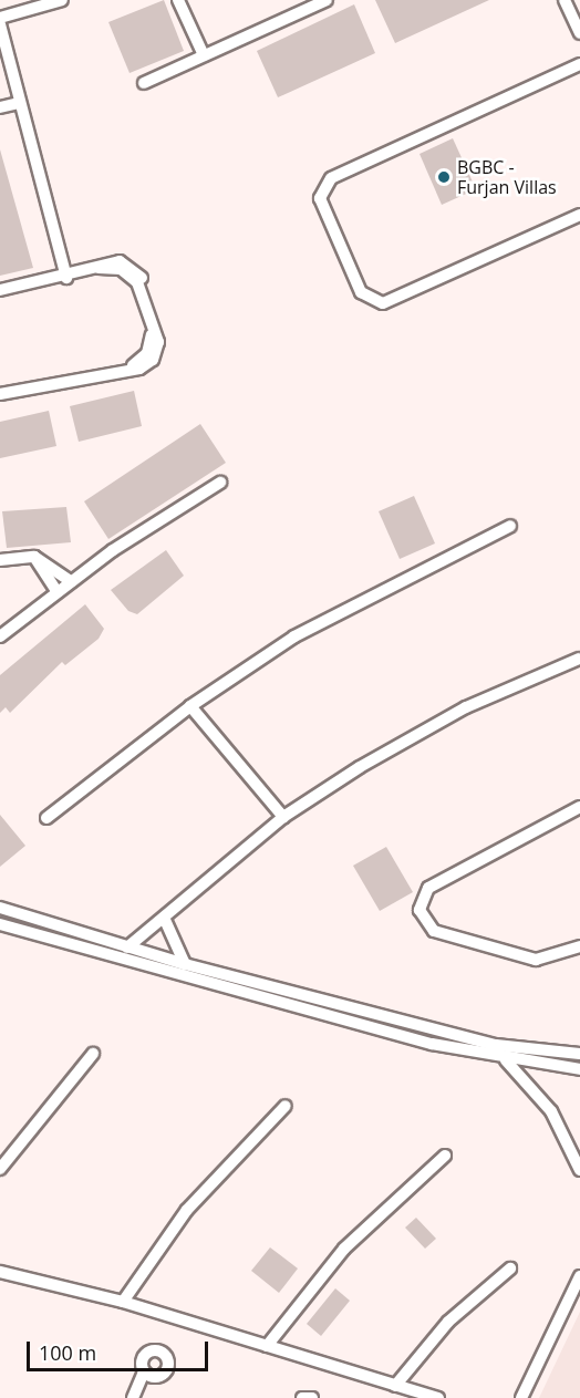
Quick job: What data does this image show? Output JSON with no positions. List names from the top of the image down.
{
  "places": ["BGBC - Furjan Villas"],
  "scale_bar": "100 m"
}
